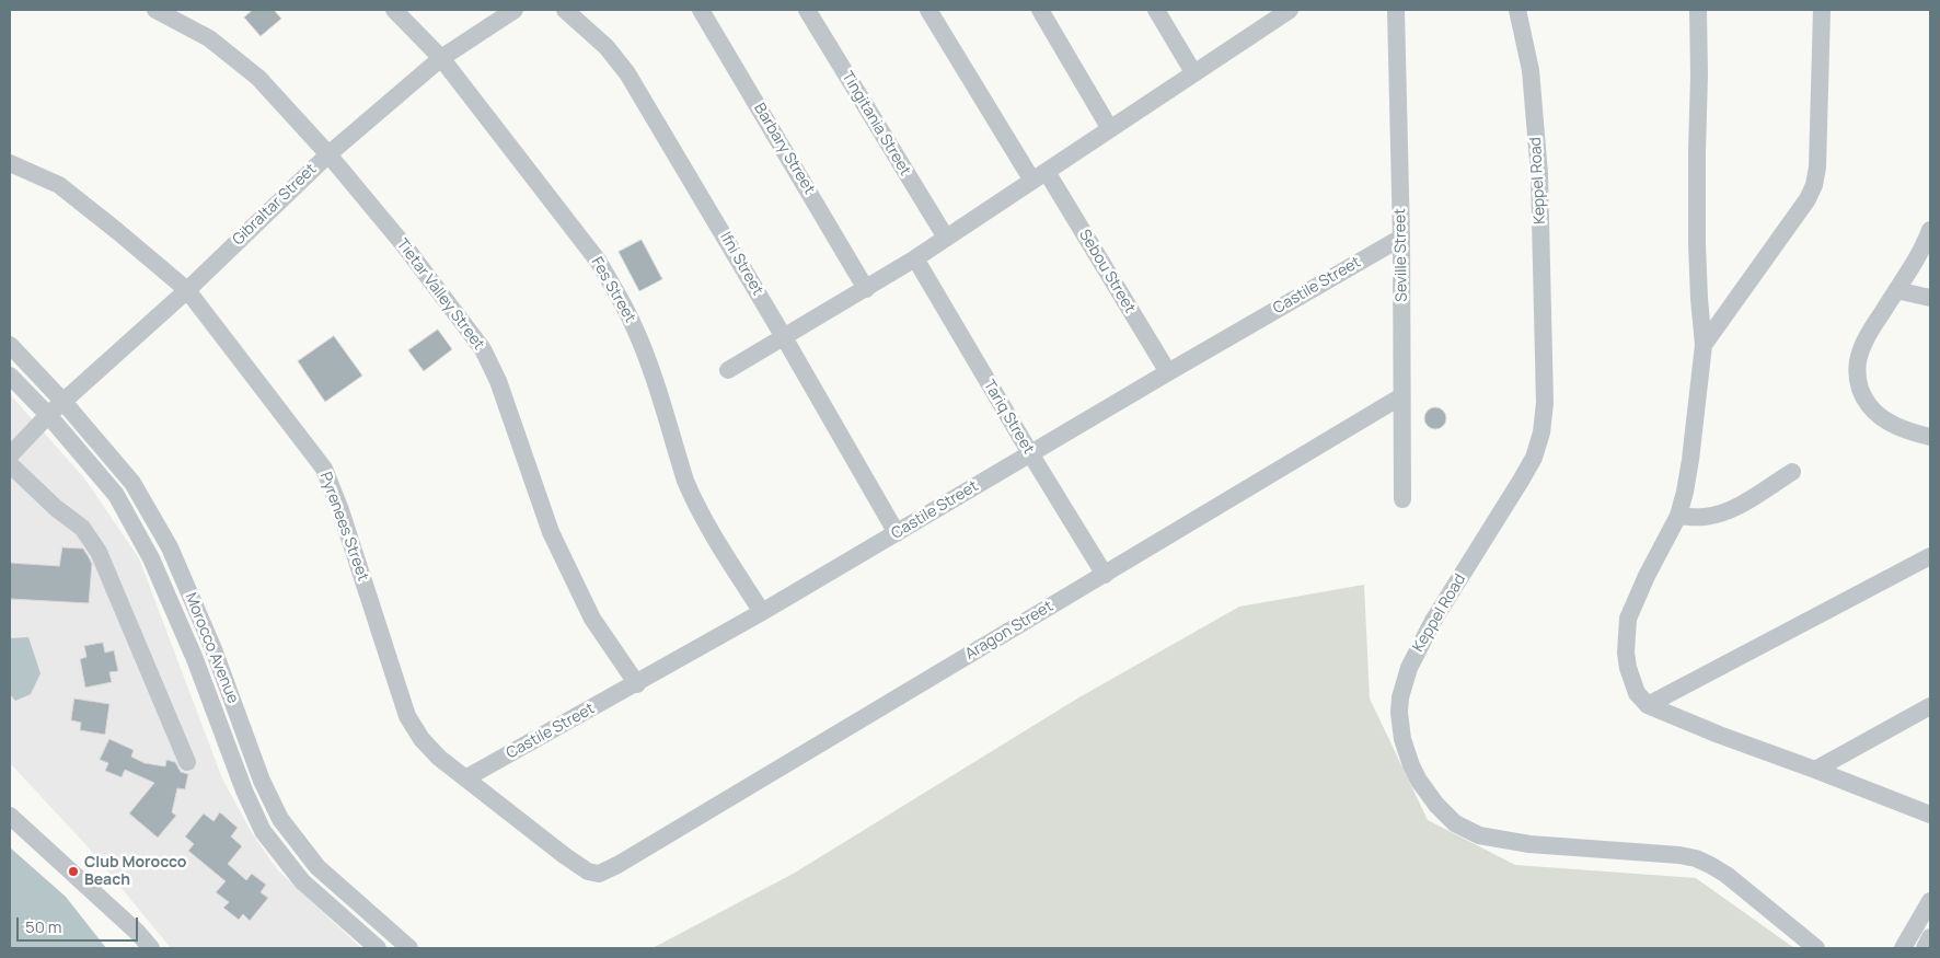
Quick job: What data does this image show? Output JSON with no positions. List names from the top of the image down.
{
  "streets": {
    "street": [
      "Tingitania Street",
      "Barbary Street",
      "Keppel Road",
      "Gibraltar Street",
      "Seville Street",
      "Ifni Street",
      "Sebou Street",
      "Castile Street",
      "Fes Street",
      "Tietar Valley Street",
      "Tariq Street",
      "Pyrenees Street",
      "Aragon Street",
      "Morocco Avenue"
    ]
  },
  "crossings": [
    ["Gibraltar Street", "Fes Street"],
    ["Gibraltar Street", "Tietar Valley Street"],
    ["Gibraltar Street", "Pyrenees Street"],
    ["Gibraltar Street", "Morocco Avenue"],
    ["Seville Street", "Castile Street"],
    ["Seville Street", "Aragon Street"],
    ["Ifni Street", "Castile Street"],
    ["Sebou Street", "Castile Street"],
    ["Castile Street", "Fes Street"],
    ["Castile Street", "Tietar Valley Street"],
    ["Castile Street", "Tariq Street"],
    ["Castile Street", "Pyrenees Street"],
    ["Tariq Street", "Aragon Street"],
    ["Pyrenees Street", "Aragon Street"]
  ],
  "places": ["Club Morocco Beach"],
  "scale_bar": "50 m"
}
